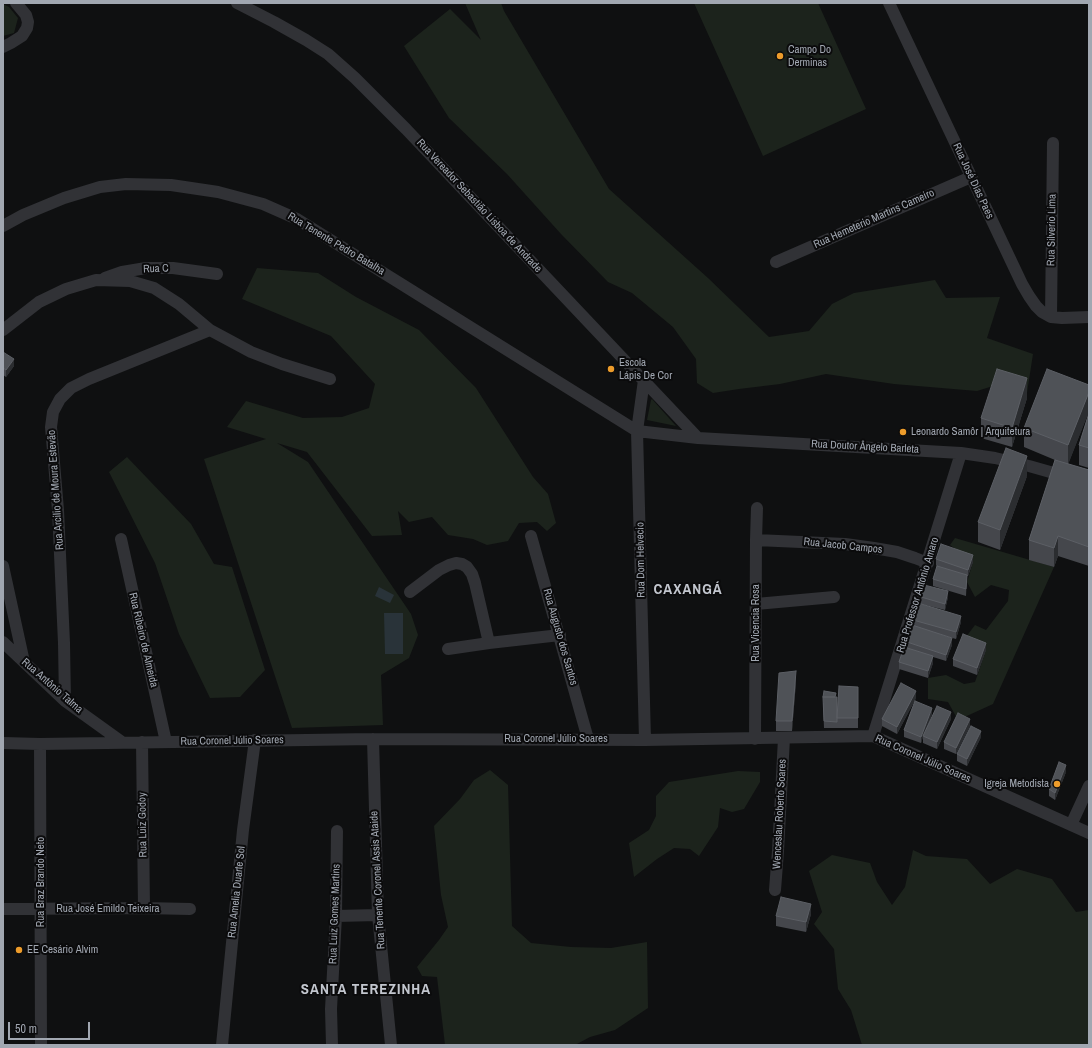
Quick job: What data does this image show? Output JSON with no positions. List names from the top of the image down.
{
  "streets": {
    "street": [
      "Rua José Dias Paes",
      "Rua Vereador Sebastião Lisboa de Andrade",
      "Rua Hemeterio Martins Cameiro",
      "Rua Silverio Lima",
      "Rua Tenente Pedro Batalha",
      "Rua C",
      "Rua Doutor Ângelo Barleta",
      "Rua Arcilio de Moura Estevão",
      "Rua Jacob Campos",
      "Rua Dom Helvecio",
      "Rua Professor Antônio Amaro",
      "Rua Vicencia Rosa",
      "Rua Augusto dos Santos",
      "Rua Ribeiro de Almeida",
      "Rua Antônio Talma",
      "Rua Coronel Júlio Soares",
      "Wenceslau Roberto Soares",
      "Rua Luiz Godoy",
      "Rua Tenente Coronel Assis Ataide",
      "Rua Braz Brando Neto",
      "Rua Amelia Duarte Sol",
      "Rua José Emildo Teixeira",
      "Rua Luiz Gomes Martins"
    ]
  },
  "crossings": [
    ["Rua José Dias Paes", "Rua Hemeterio Martins Cameiro"],
    ["Rua José Dias Paes", "Rua Silverio Lima"],
    ["Rua Vereador Sebastião Lisboa de Andrade", "Rua Doutor Ângelo Barleta"],
    ["Rua Vereador Sebastião Lisboa de Andrade", "Rua Dom Helvecio"],
    ["Rua Tenente Pedro Batalha", "Rua Doutor Ângelo Barleta"],
    ["Rua Tenente Pedro Batalha", "Rua Dom Helvecio"],
    ["Rua Doutor Ângelo Barleta", "Rua Dom Helvecio"],
    ["Rua Doutor Ângelo Barleta", "Rua Professor Antônio Amaro"],
    ["Rua Arcilio de Moura Estevão", "Rua Antônio Talma"],
    ["Rua Jacob Campos", "Rua Professor Antônio Amaro"],
    ["Rua Jacob Campos", "Rua Vicencia Rosa"],
    ["Rua Dom Helvecio", "Rua Coronel Júlio Soares"],
    ["Rua Professor Antônio Amaro", "Rua Coronel Júlio Soares"],
    ["Rua Vicencia Rosa", "Rua Coronel Júlio Soares"],
    ["Rua Augusto dos Santos", "Rua Coronel Júlio Soares"],
    ["Rua Ribeiro de Almeida", "Rua Coronel Júlio Soares"],
    ["Rua Antônio Talma", "Rua Coronel Júlio Soares"],
    ["Rua Coronel Júlio Soares", "Wenceslau Roberto Soares"],
    ["Rua Coronel Júlio Soares", "Rua Luiz Godoy"],
    ["Rua Coronel Júlio Soares", "Rua Tenente Coronel Assis Ataide"],
    ["Rua Coronel Júlio Soares", "Rua Braz Brando Neto"],
    ["Rua Coronel Júlio Soares", "Rua Amelia Duarte Sol"],
    ["Rua Luiz Godoy", "Rua José Emildo Teixeira"],
    ["Rua Braz Brando Neto", "Rua José Emildo Teixeira"]
  ],
  "districts": ["CAXANGÁ", "SANTA TEREZINHA"],
  "places": [
    "Campo Do Derminas",
    "Escola Lápis De Cor",
    "Leonardo Samôr | Arquitetura",
    "Igreja Metodista",
    "EE Cesário Alvim"
  ],
  "scale_bar": "50 m"
}
